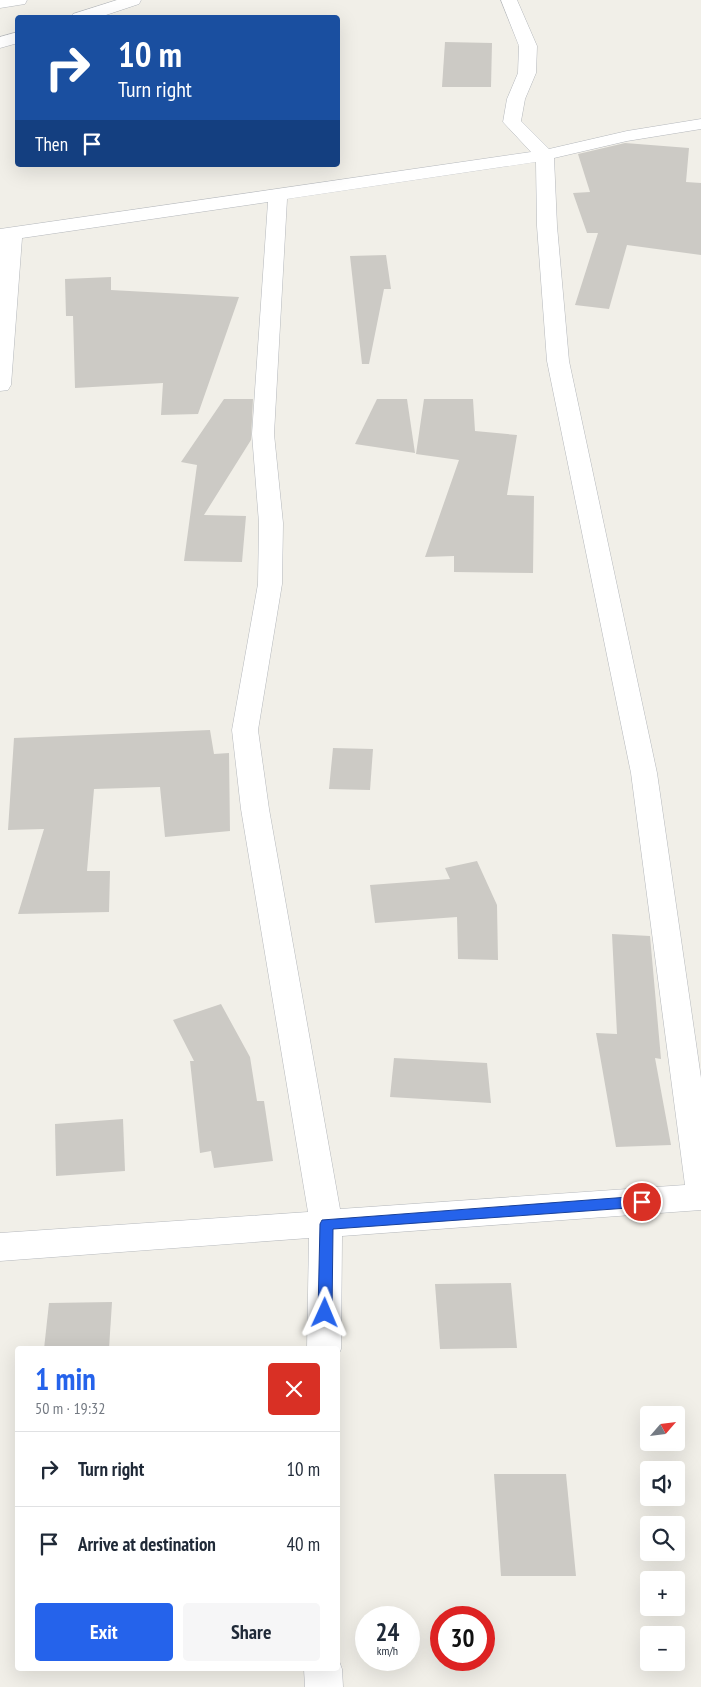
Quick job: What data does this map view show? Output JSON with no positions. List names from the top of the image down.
{
  "north": "top right",
  "page": {
    "turn": ["10 m", "Turn right"],
    "then": "Then",
    "heading": ["1 min", "50 m · 19:32"],
    "map_buttons": ["+", "−"],
    "list": [
      {
        "name": "Turn right",
        "value": "10 m"
      },
      {
        "name": "Arrive at destination",
        "value": "40 m"
      }
    ],
    "buttons": ["Exit", "Share"],
    "speed": "24 km/h",
    "limit": "30"
  }
}
